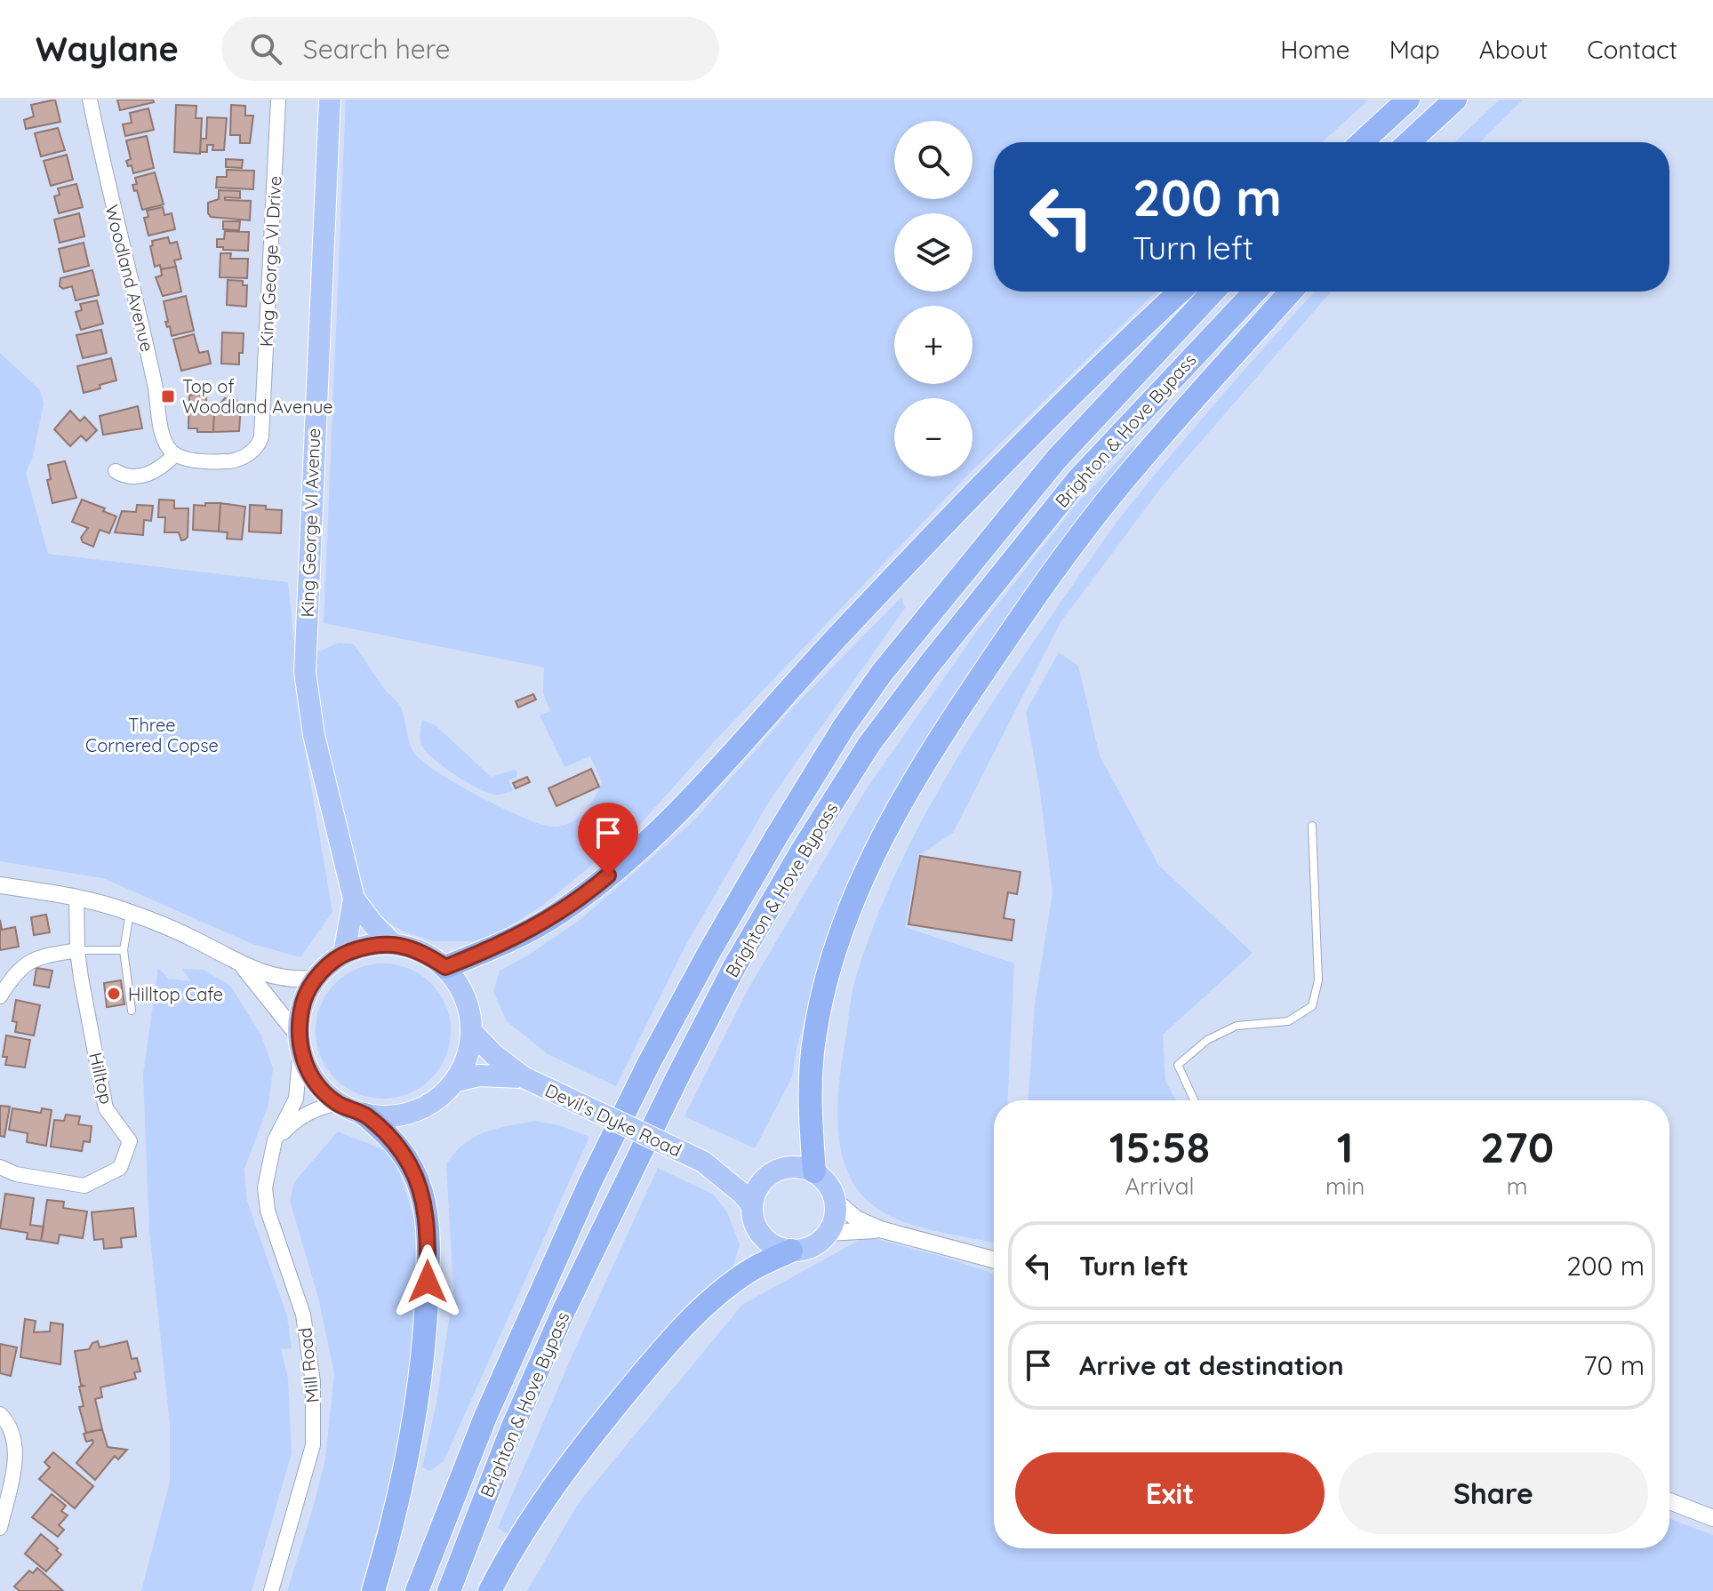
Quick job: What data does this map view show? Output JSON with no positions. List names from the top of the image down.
{
  "streets": {
    "highway": ["Brighton & Hove Bypass"],
    "main road": ["King George VI Avenue", "Devil's Dyke Road"],
    "street": [
      "King George VI Drive",
      "Woodland Avenue",
      "Hilltop",
      "Mill Road"
    ]
  },
  "crossings": [
    ["King George VI Drive", "Woodland Avenue"],
    ["King George VI Avenue", "Devil's Dyke Road"],
    ["King George VI Avenue", "Mill Road"],
    ["Devil's Dyke Road", "Mill Road"]
  ],
  "parks": ["Three Cornered Copse"],
  "places": {
    "transit": ["Top of Woodland Avenue"],
    "other": ["Hilltop Cafe"]
  },
  "page": {
    "header": "Waylane",
    "search": "Search here",
    "nav": [
      "Home",
      "Map",
      "About",
      "Contact"
    ],
    "map_buttons": ["+", "−"],
    "turn": ["200 m", "Turn left"],
    "eta": [
      "15:58",
      "Arrival",
      "1",
      "min",
      "270",
      "m"
    ],
    "list": [
      {
        "name": "Turn left",
        "value": "200 m"
      },
      {
        "name": "Arrive at destination",
        "value": "70 m"
      }
    ],
    "buttons": ["Exit", "Share"]
  }
}
